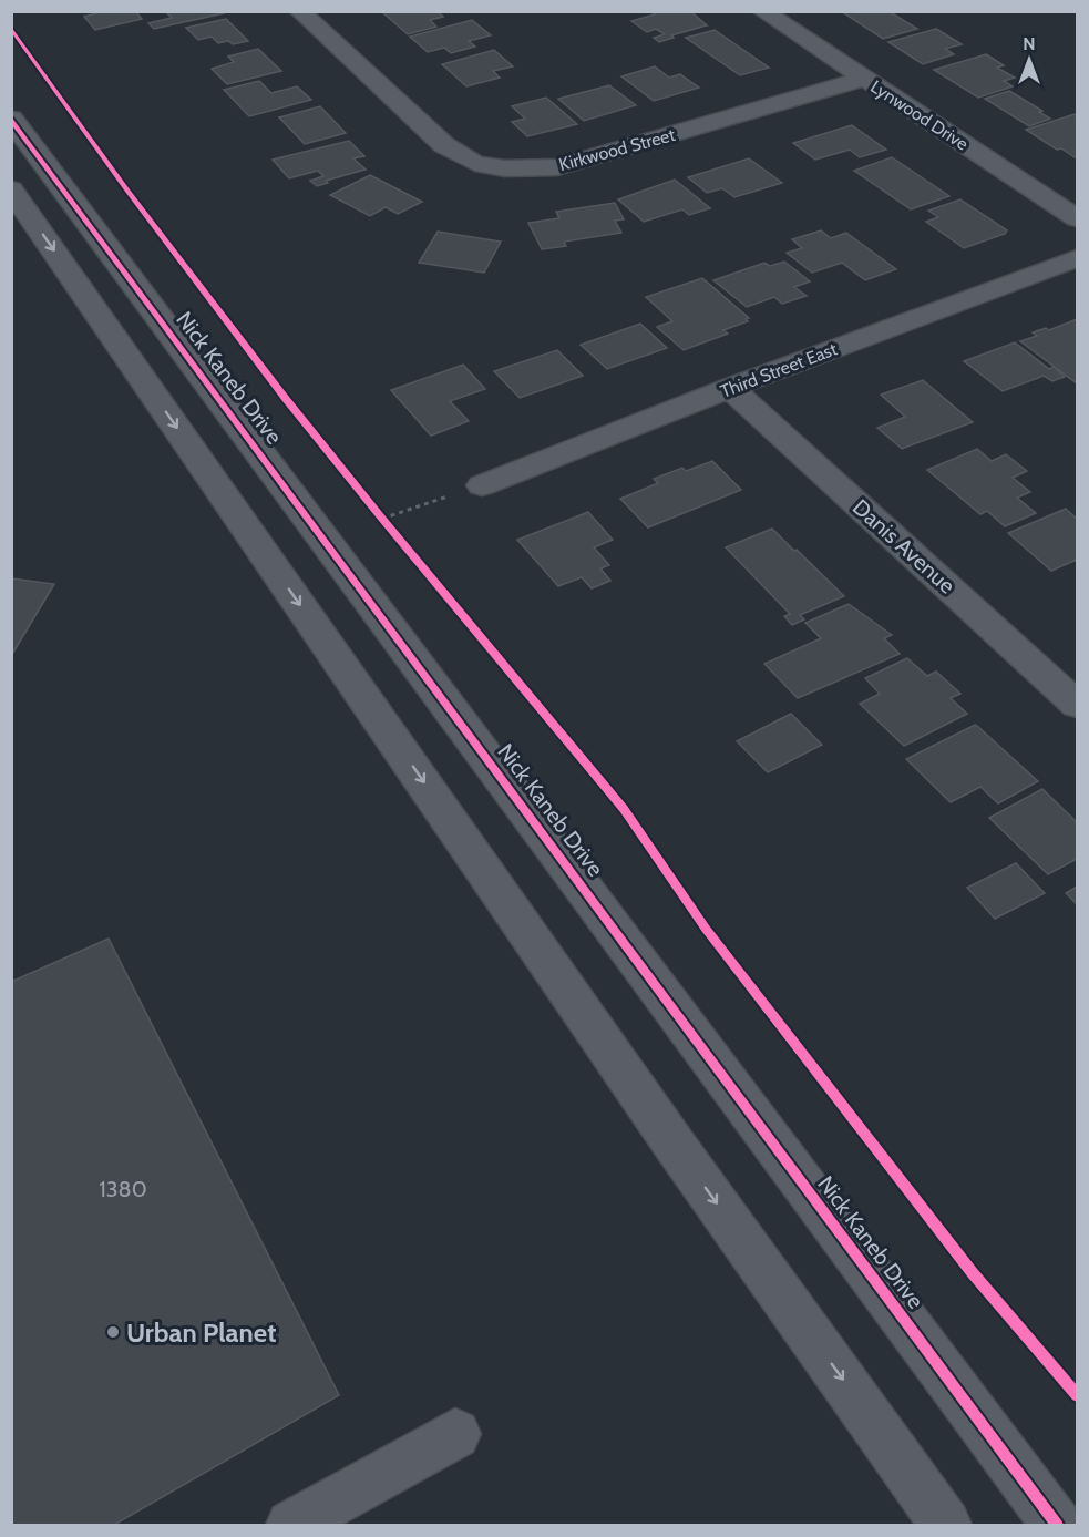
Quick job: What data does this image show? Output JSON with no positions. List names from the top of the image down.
{
  "streets": {
    "street": [
      "Lynwood Drive",
      "Kirkwood Street",
      "Third Street East",
      "Nick Kaneb Drive",
      "Danis Avenue"
    ]
  },
  "crossings": [
    ["Lynwood Drive", "Kirkwood Street"],
    ["Third Street East", "Danis Avenue"]
  ],
  "places": ["Urban Planet"],
  "house_numbers": ["1380"],
  "north": "top"
}
